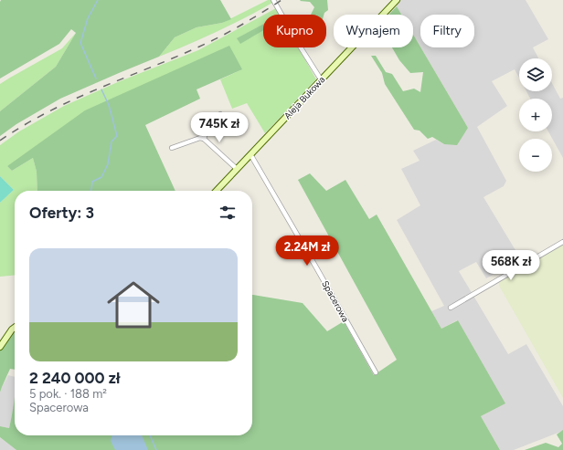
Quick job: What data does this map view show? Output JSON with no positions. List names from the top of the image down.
{
  "streets": {
    "street": ["Aleja Bukowa", "Spacerowa"]
  },
  "crossings": [
    ["Aleja Bukowa", "Spacerowa"]
  ],
  "page": {
    "chip": ["Kupno", "Wynajem", "Filtry"],
    "map_buttons": ["+", "−"],
    "price": ["745K zł", "2.24M zł", "568K zł"],
    "heading": "Oferty: 3",
    "list": [
      {
        "name": "2 240 000 zł",
        "note": "5 pok. · 188 m² · Spacerowa"
      }
    ]
  }
}
